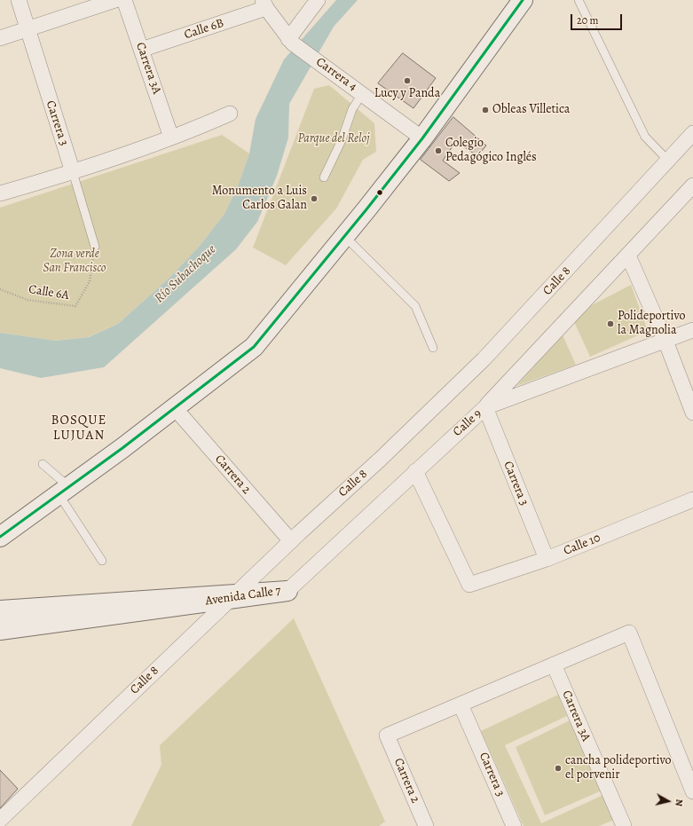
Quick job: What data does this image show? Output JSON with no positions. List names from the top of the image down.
{
  "streets": {
    "main road": ["Avenida Calle 7"],
    "street": [
      "Calle 6B",
      "Carrera 3A",
      "Carrera 4",
      "Carrera 3",
      "Calle 8",
      "Calle 9",
      "Carrera 2",
      "Calle 10"
    ],
    "path": ["Calle 6A"]
  },
  "crossings": [
    ["Calle 6B", "Carrera 3A"],
    ["Calle 6B", "Carrera 4"],
    ["Carrera 3", "Calle 6A"],
    ["Carrera 3", "Calle 9"],
    ["Carrera 3", "Carrera 2"],
    ["Carrera 3", "Calle 10"],
    ["Calle 8", "Carrera 2"],
    ["Calle 9", "Calle 10"],
    ["Calle 9", "Avenida Calle 7"]
  ],
  "districts": ["BOSQUE LUJUAN"],
  "water": ["Río Subachoque"],
  "parks": ["Parque del Reloj", "Zona verde San Francisco"],
  "places": [
    "Lucy y Panda",
    "Obleas Villetica",
    "Colegio Pedagógico Inglés",
    "Monumento a Luis Carlos Galan",
    "Polideportivo la Magnolia",
    "cancha polideportivo el porvenir"
  ],
  "scale_bar": "20 m",
  "north": "right"
}
